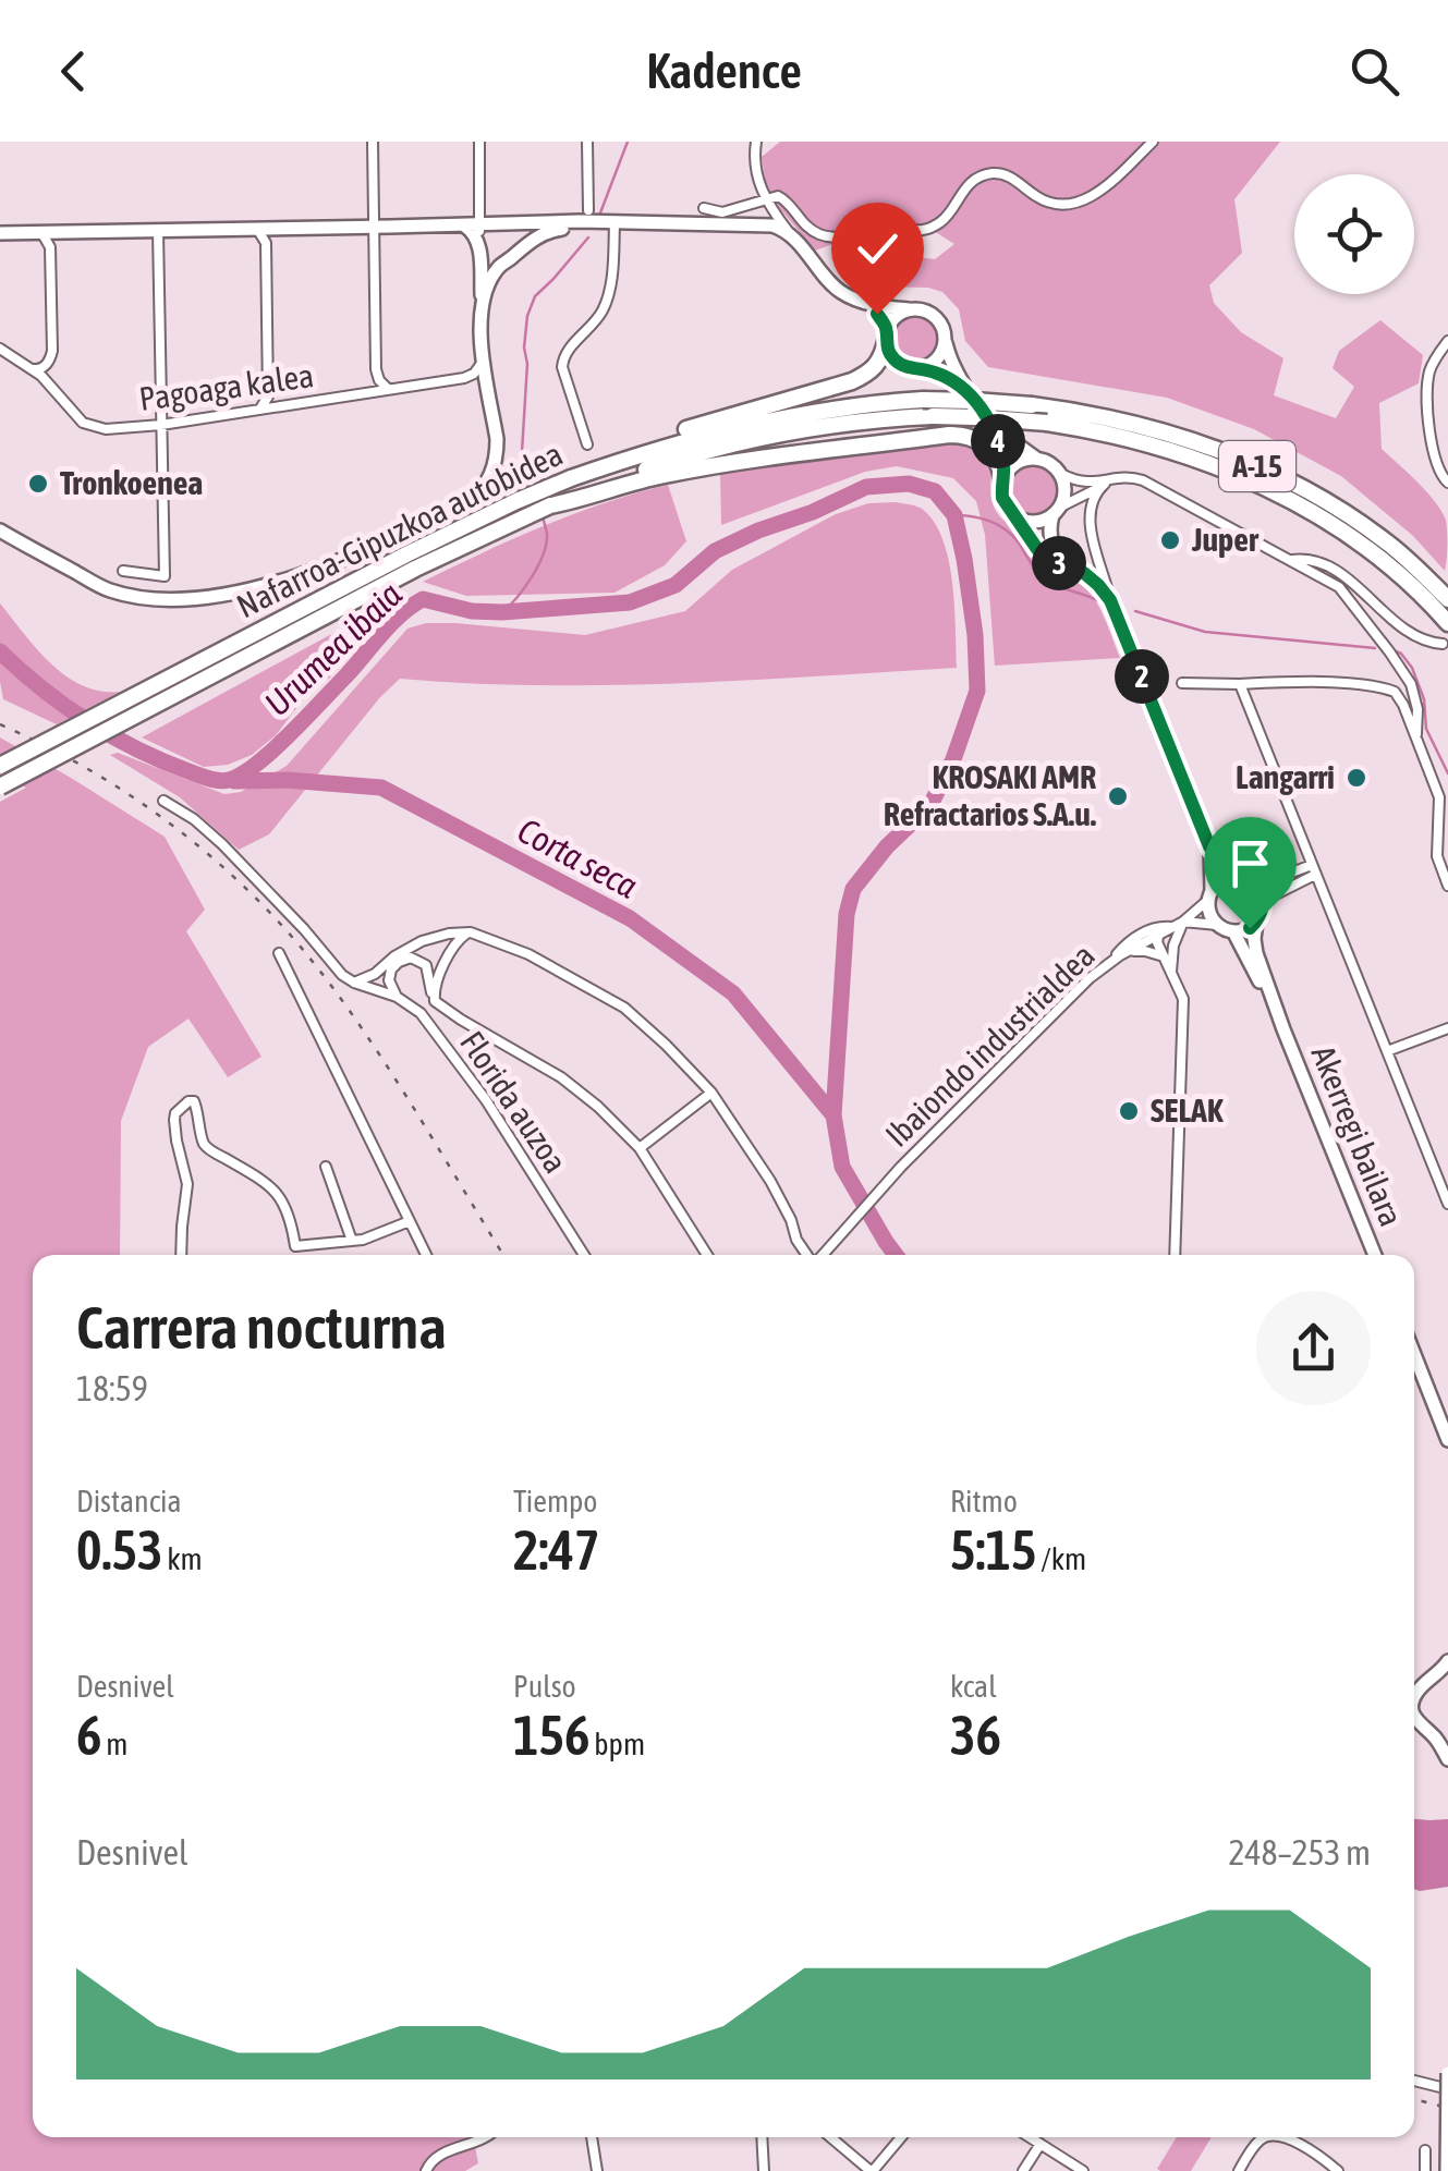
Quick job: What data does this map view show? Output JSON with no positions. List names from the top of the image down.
{
  "streets": {
    "highway": ["A-15", "Nafarroa-Gipuzkoa autobidea"],
    "main road": ["Akerregi bailara"],
    "street": ["Pagoaga kalea", "Ibaiondo industrialdea", "Florida auzoa"]
  },
  "water": ["Urumea ibaia", "Corta seca"],
  "places": [
    "Tronkoenea",
    "Juper",
    "Langarri",
    "KROSAKI AMR Refractarios S.A.u.",
    "SELAK"
  ],
  "page": {
    "header": "Kadence",
    "pins": ["4", "3", "2"],
    "heading": ["Carrera nocturna", "18:59"],
    "stats": [
      ["Distancia", "0.53 km"],
      ["Tiempo", "2:47"],
      ["Ritmo", "5:15 /km"],
      ["Desnivel", "6 m"],
      ["Pulso", "156 bpm"],
      ["kcal", "36"]
    ],
    "chart": ["Desnivel", "248–253 m"]
  }
}
